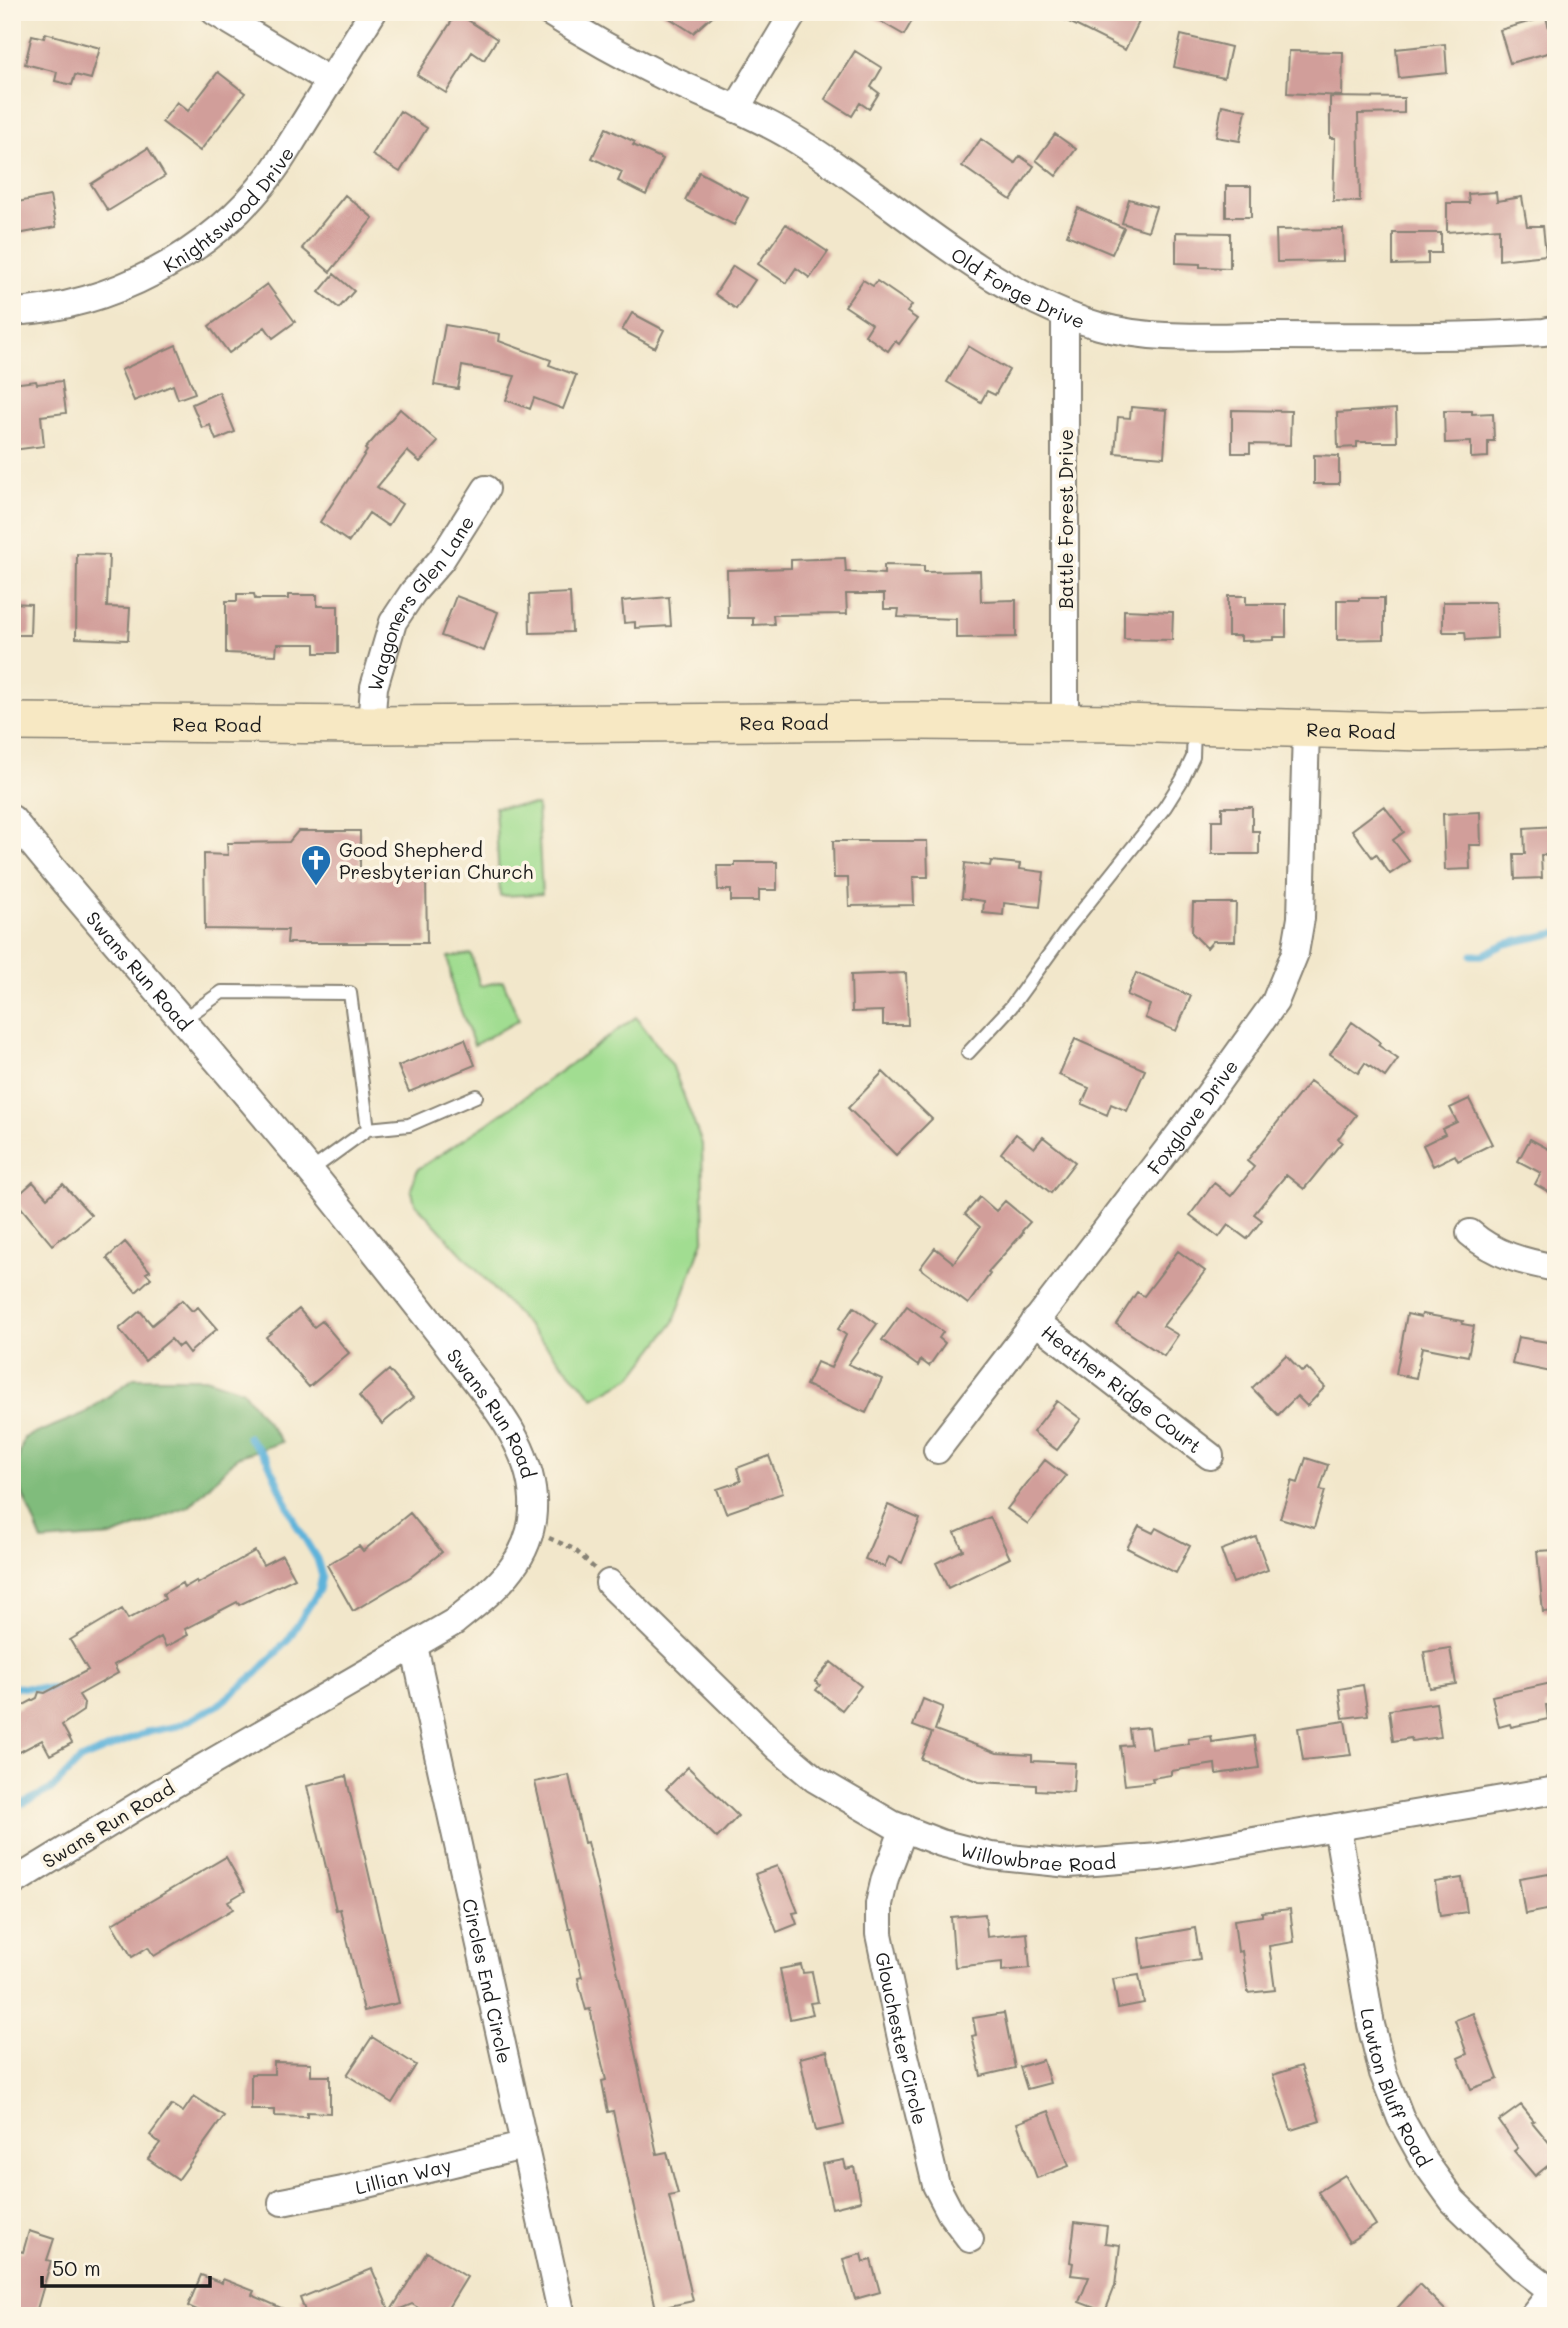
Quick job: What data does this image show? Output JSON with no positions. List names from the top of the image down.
{
  "streets": {
    "main road": ["Rea Road"],
    "street": [
      "Knightswood Drive",
      "Old Forge Drive",
      "Battle Forest Drive",
      "Waggoners Glen Lane",
      "Swans Run Road",
      "Foxglove Drive",
      "Heather Ridge Court",
      "Willowbrae Road",
      "Circles End Circle",
      "Glouchester Circle",
      "Lawton Bluff Road",
      "Lillian Way"
    ]
  },
  "crossings": [
    ["Old Forge Drive", "Battle Forest Drive"],
    ["Battle Forest Drive", "Rea Road"],
    ["Waggoners Glen Lane", "Rea Road"],
    ["Rea Road", "Foxglove Drive"],
    ["Swans Run Road", "Circles End Circle"],
    ["Foxglove Drive", "Heather Ridge Court"],
    ["Willowbrae Road", "Glouchester Circle"],
    ["Willowbrae Road", "Lawton Bluff Road"],
    ["Circles End Circle", "Lillian Way"]
  ],
  "places": {
    "church": ["Good Shepherd Presbyterian Church"]
  },
  "scale_bar": "50 m"
}
